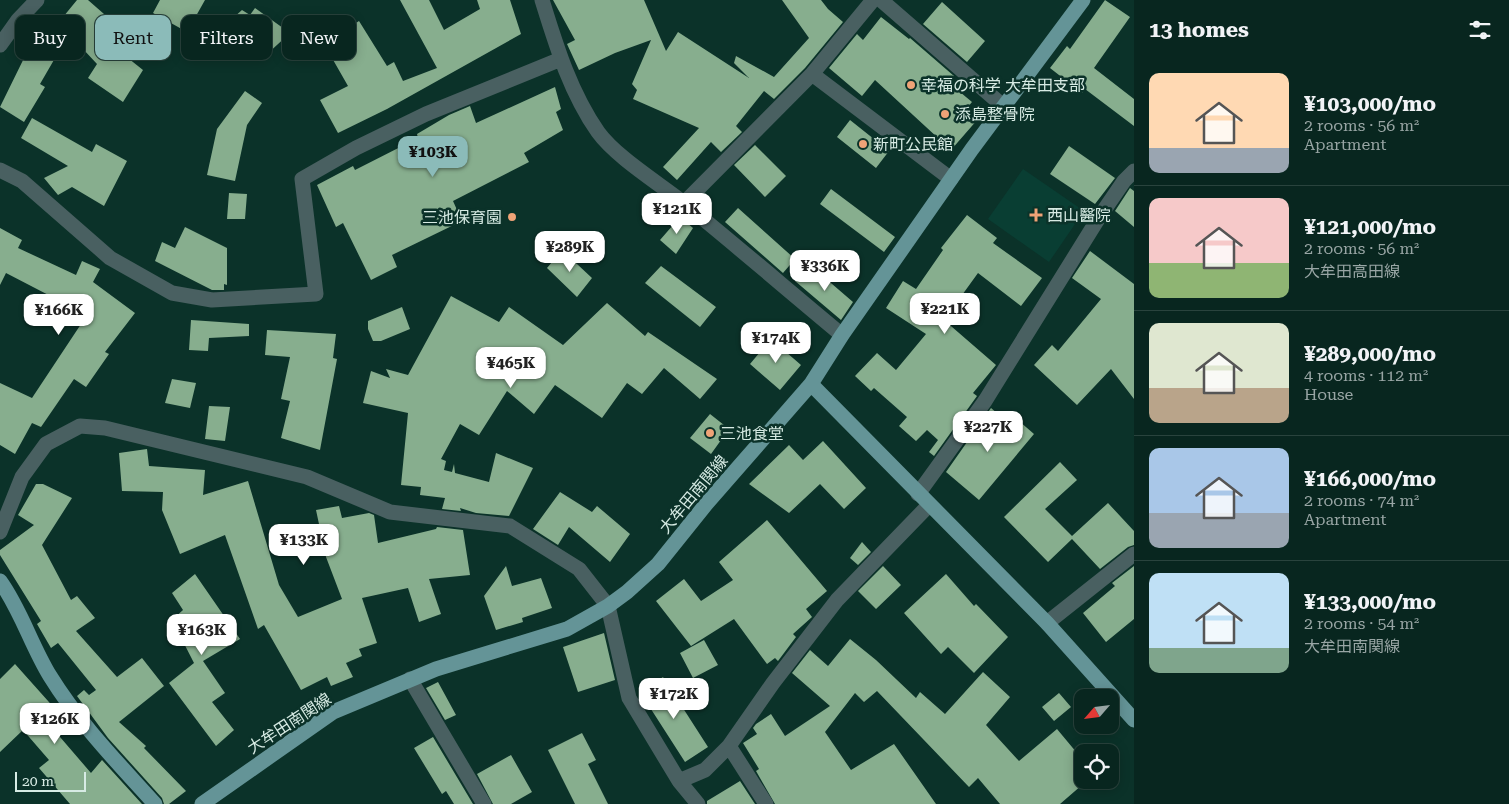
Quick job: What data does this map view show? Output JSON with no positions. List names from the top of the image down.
{
  "streets": {
    "main road": ["大牟田南関線"]
  },
  "places": {
    "other": [
      "幸福の科学 大牟田支部",
      "添島整骨院",
      "新町公民館",
      "三池保育園",
      "三池食堂"
    ],
    "health": ["西山醫院"]
  },
  "scale_bar": "20 m",
  "north": "bottom left",
  "page": {
    "heading": "13 homes",
    "chip": [
      "Buy",
      "Rent",
      "Filters",
      "New"
    ],
    "list": [
      {
        "name": "¥103,000/mo",
        "note": "2 rooms · 56 m² · Apartment"
      },
      {
        "name": "¥121,000/mo",
        "note": "2 rooms · 56 m² · 大牟田高田線"
      },
      {
        "name": "¥289,000/mo",
        "note": "4 rooms · 112 m² · House"
      },
      {
        "name": "¥166,000/mo",
        "note": "2 rooms · 74 m² · Apartment"
      },
      {
        "name": "¥133,000/mo",
        "note": "2 rooms · 54 m² · 大牟田南関線"
      }
    ],
    "price": [
      "¥103K",
      "¥121K",
      "¥289K",
      "¥336K",
      "¥221K",
      "¥166K",
      "¥174K",
      "¥465K",
      "¥227K",
      "¥133K",
      "¥163K",
      "¥172K",
      "¥126K"
    ],
    "scale": "20 m"
  }
}
